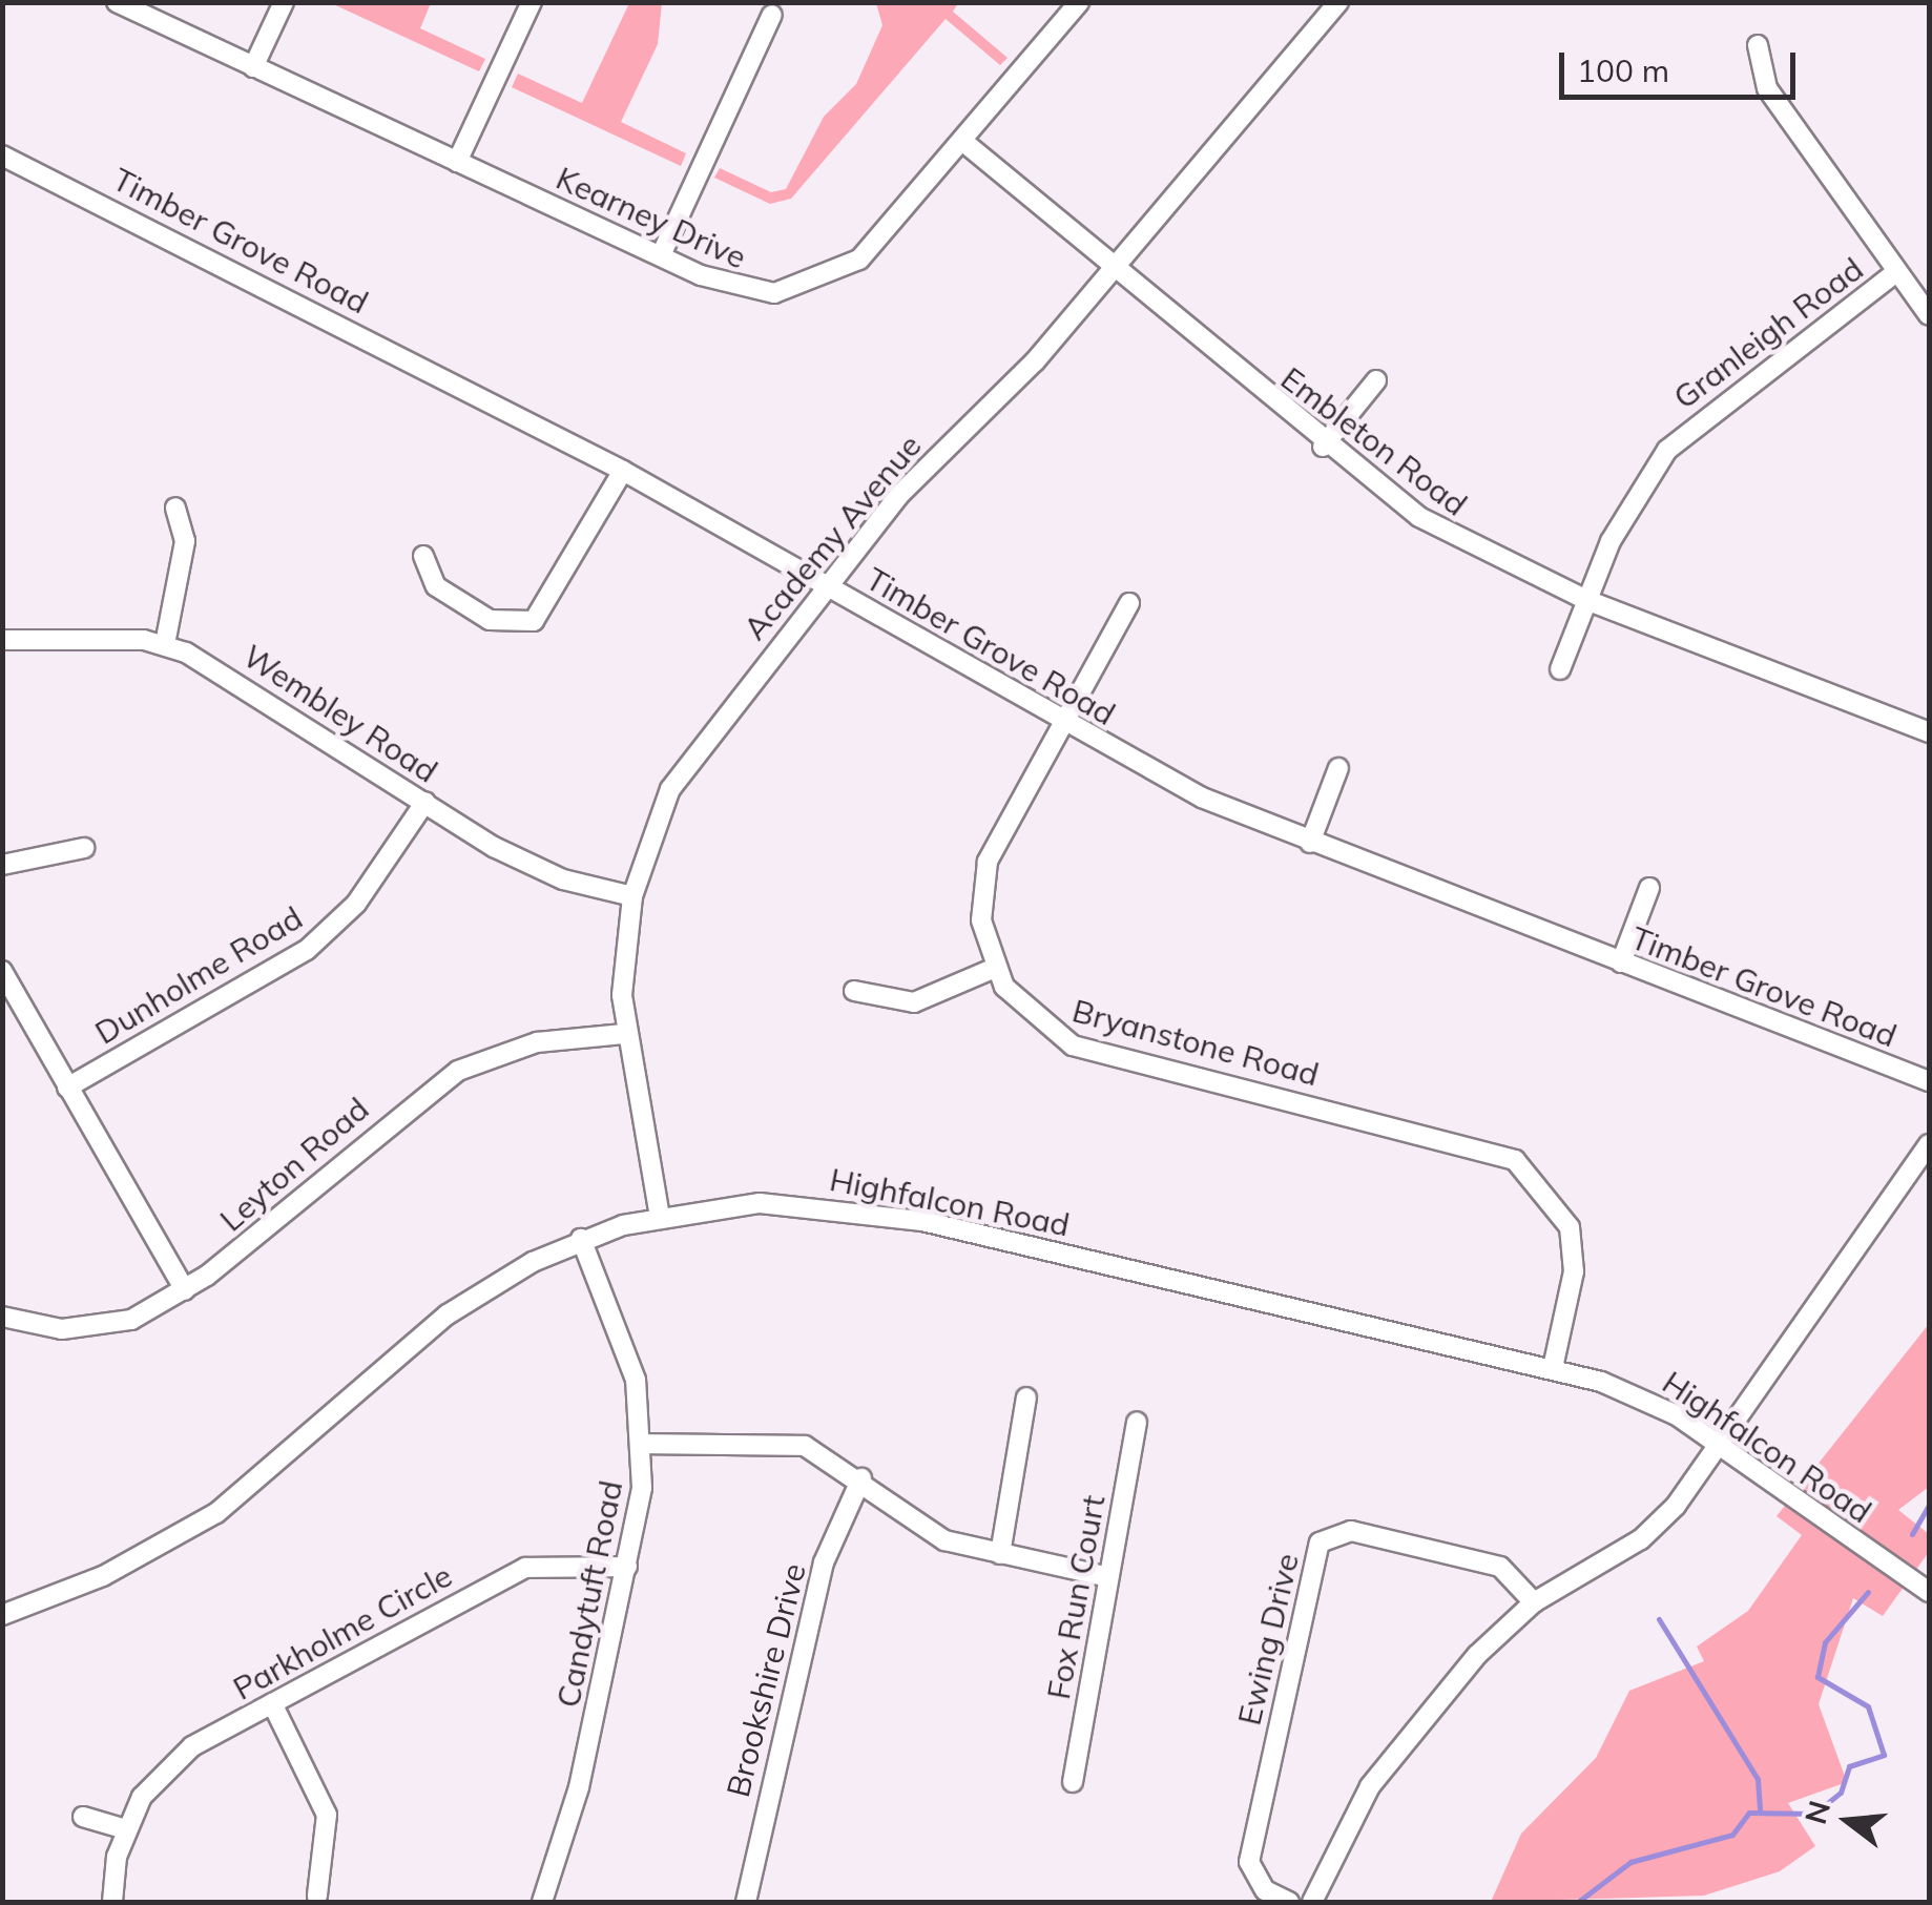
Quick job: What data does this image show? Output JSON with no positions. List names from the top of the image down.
{
  "streets": {
    "street": [
      "Kearney Drive",
      "Timber Grove Road",
      "Granleigh Road",
      "Embleton Road",
      "Academy Avenue",
      "Wembley Road",
      "Dunholme Road",
      "Bryanstone Road",
      "Leyton Road",
      "Highfalcon Road",
      "Candytuft Road",
      "Fox Run Court",
      "Parkholme Circle",
      "Ewing Drive",
      "Brookshire Drive"
    ]
  },
  "crossings": [
    ["Kearney Drive", "Embleton Road"],
    ["Timber Grove Road", "Academy Avenue"],
    ["Timber Grove Road", "Bryanstone Road"],
    ["Granleigh Road", "Embleton Road"],
    ["Embleton Road", "Academy Avenue"],
    ["Academy Avenue", "Wembley Road"],
    ["Academy Avenue", "Leyton Road"],
    ["Academy Avenue", "Highfalcon Road"],
    ["Wembley Road", "Dunholme Road"],
    ["Bryanstone Road", "Highfalcon Road"],
    ["Highfalcon Road", "Candytuft Road"],
    ["Candytuft Road", "Parkholme Circle"]
  ],
  "scale_bar": "100 m",
  "north": "left"
}
